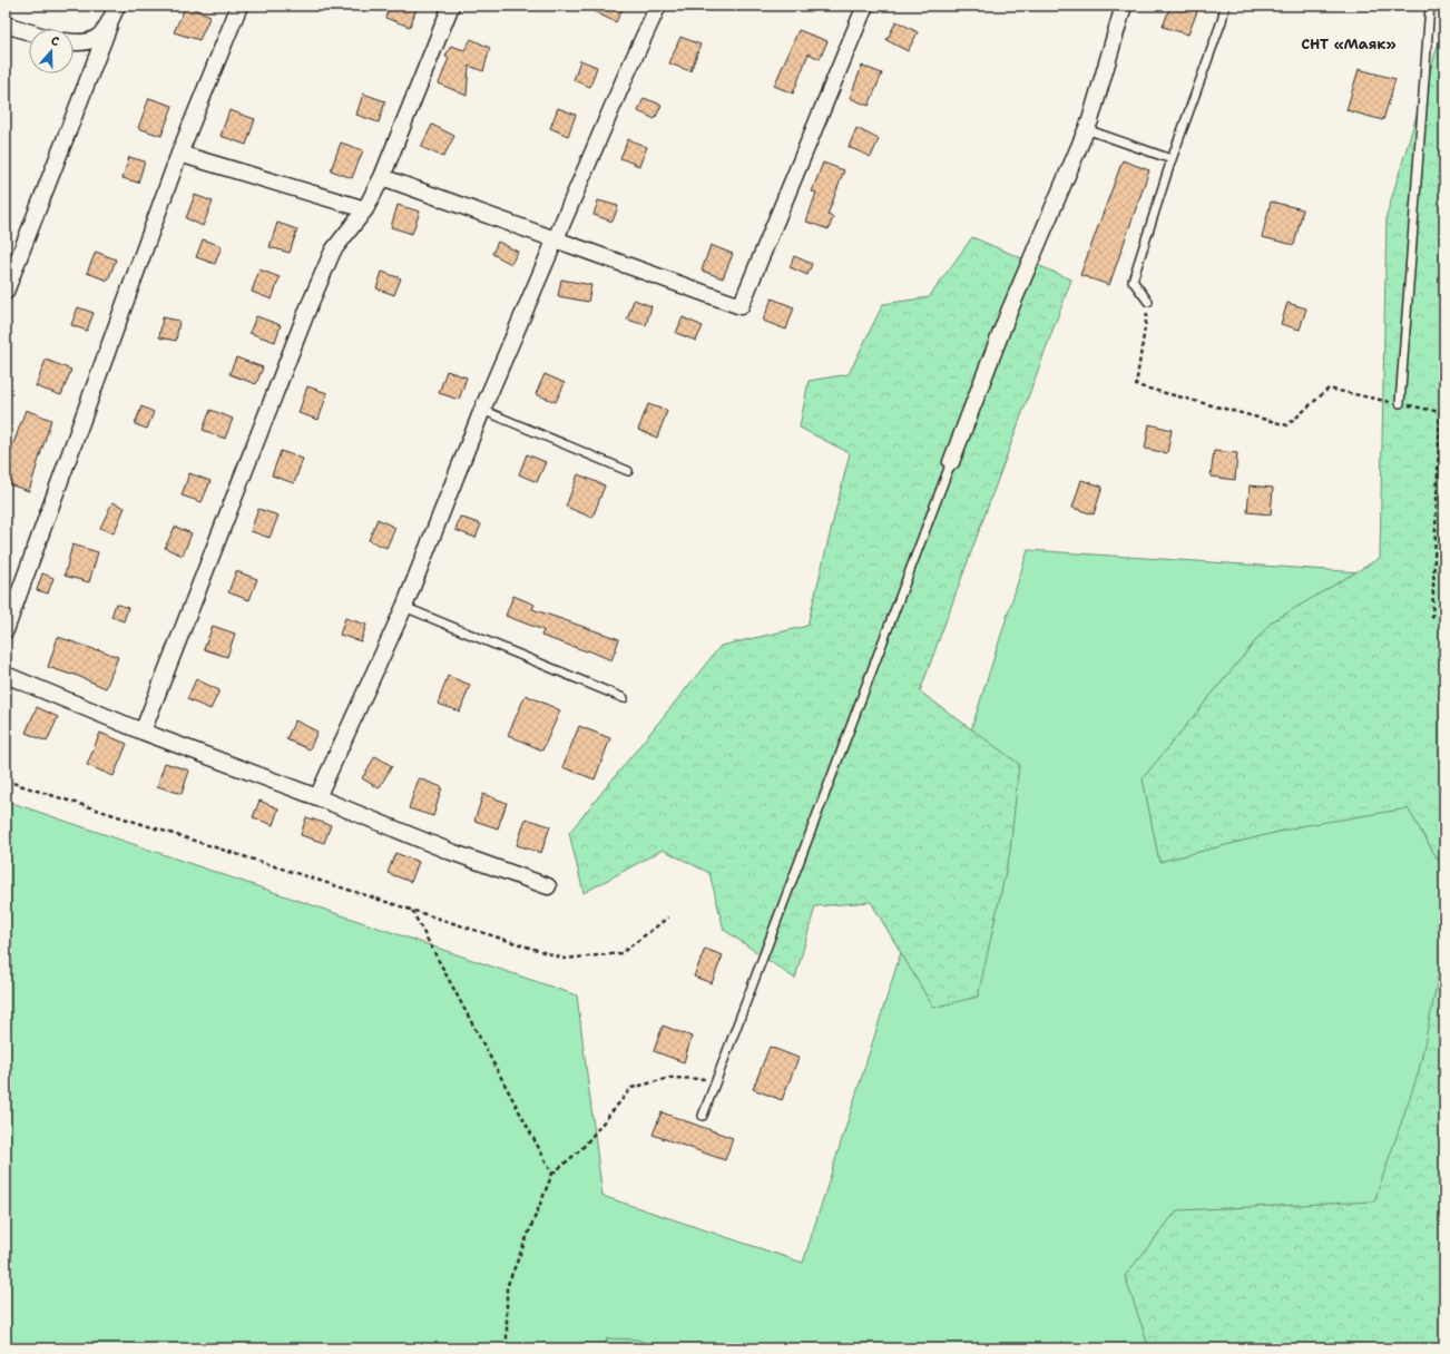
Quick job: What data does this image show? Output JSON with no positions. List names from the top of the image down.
{
  "districts": ["СНТ «Маяк»"],
  "north": "top"
}
